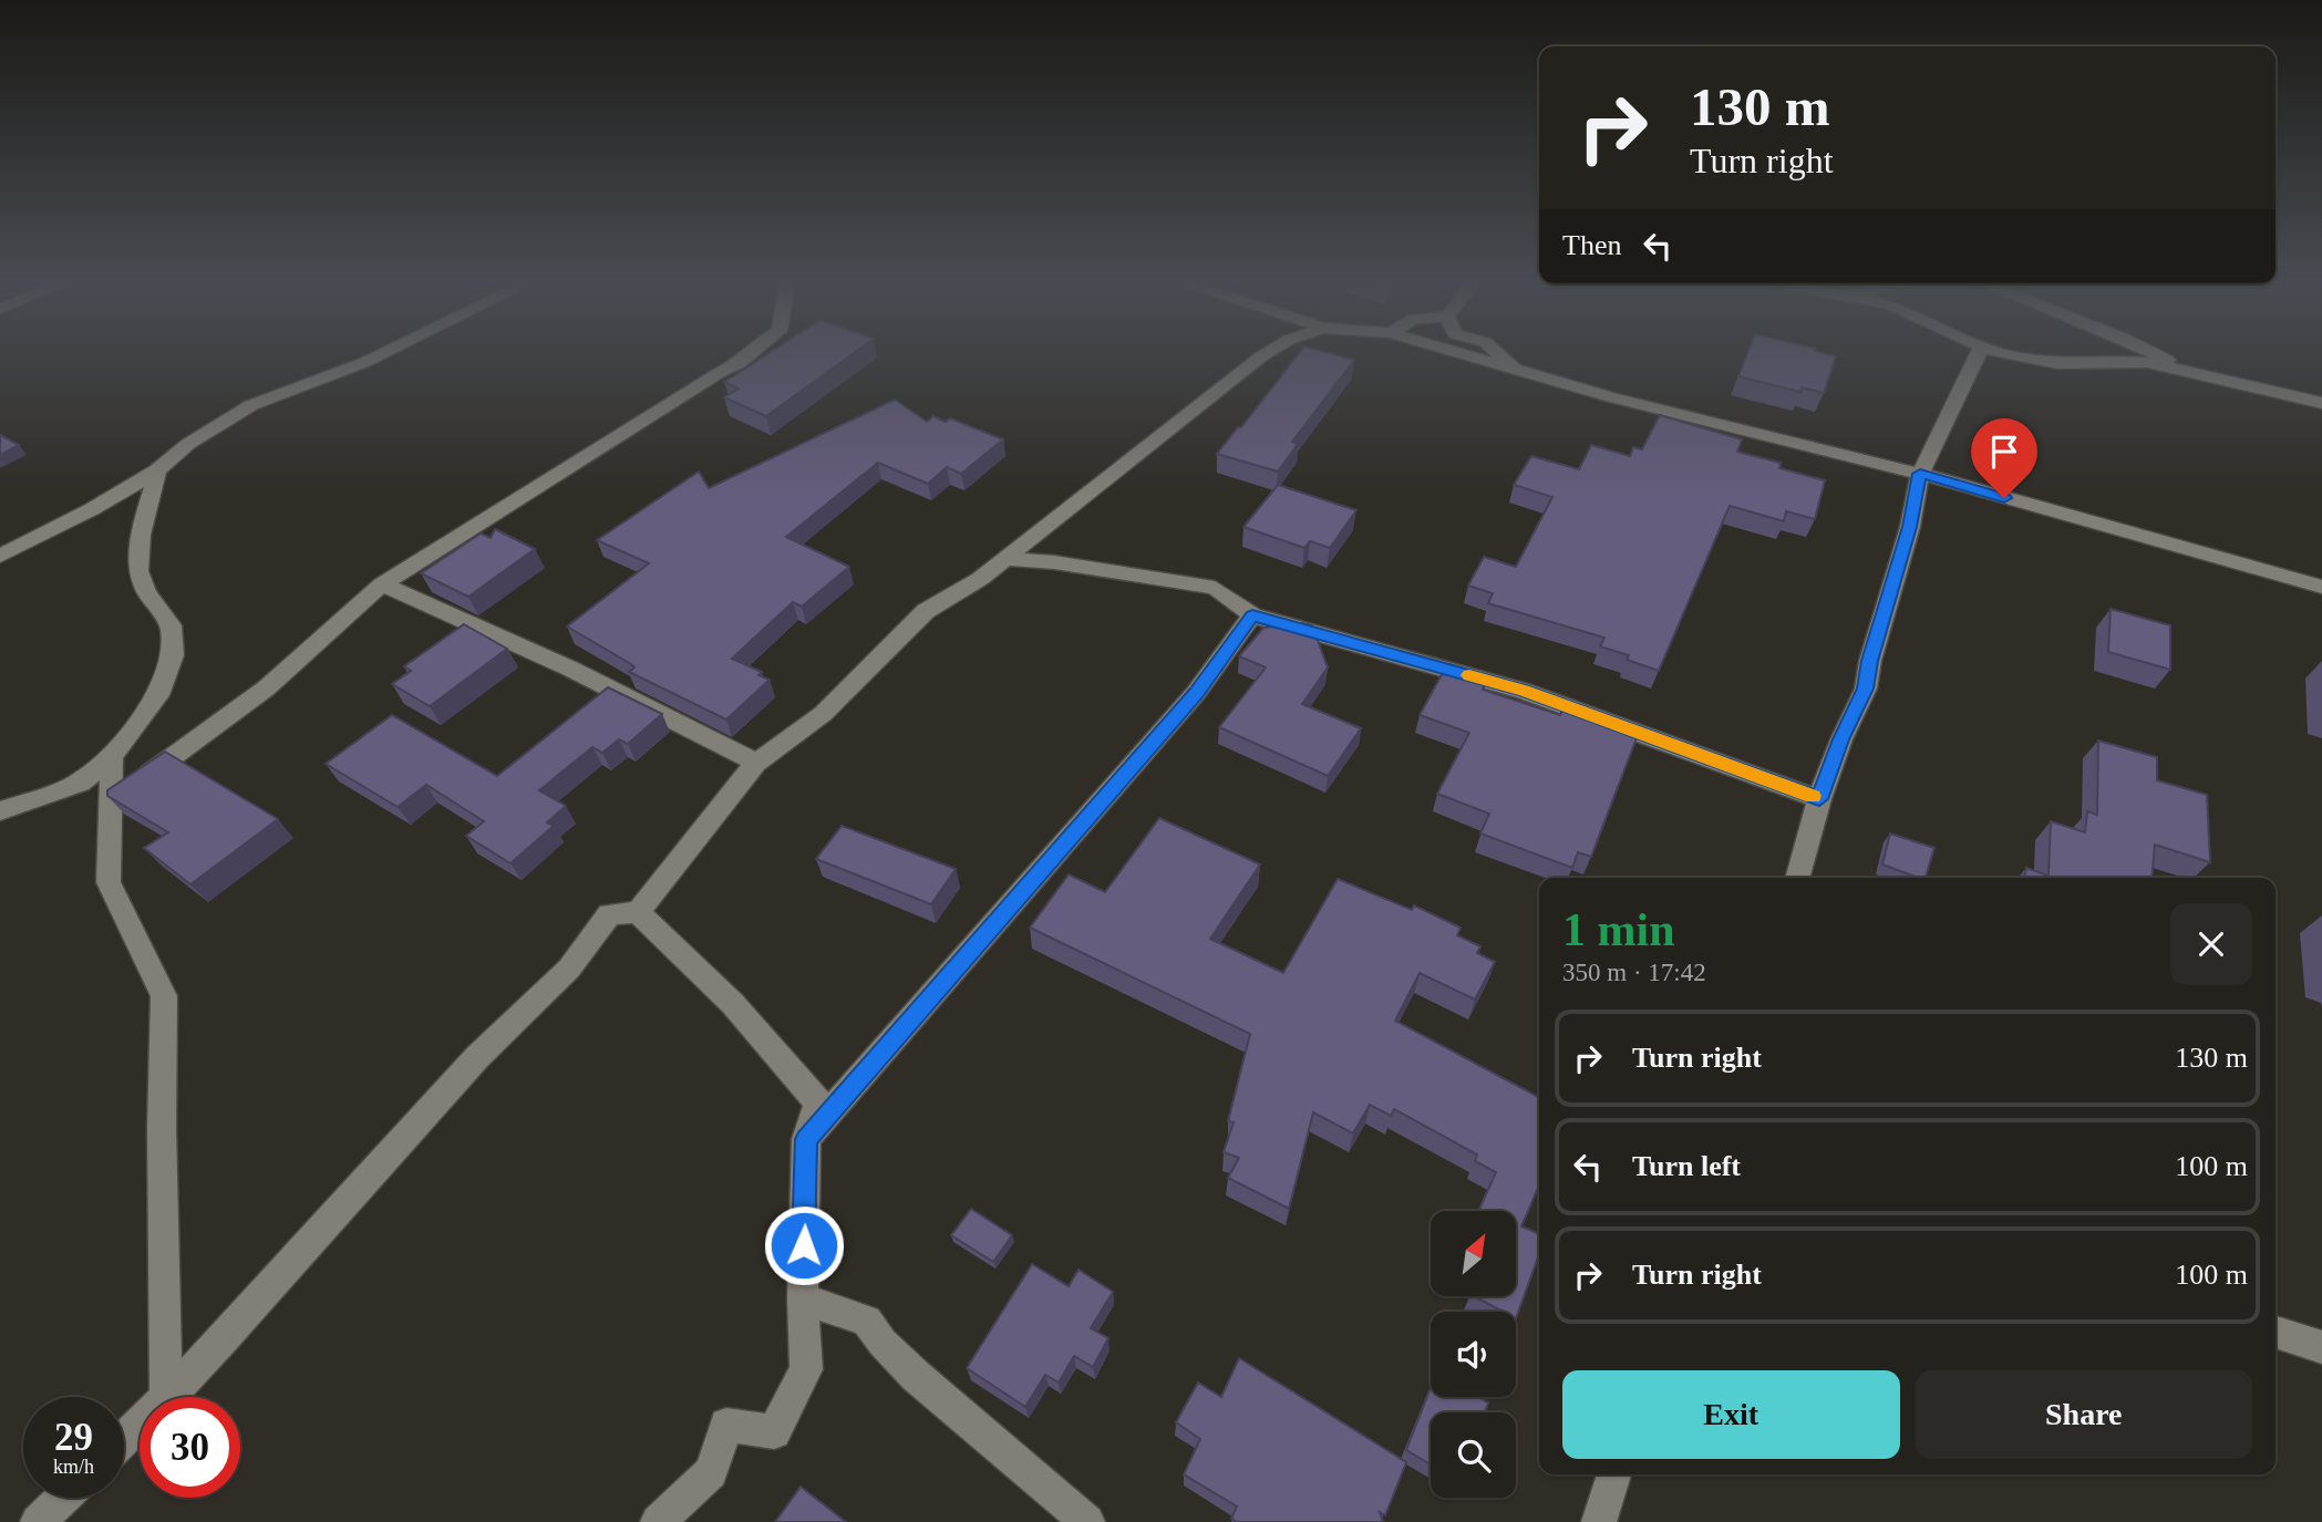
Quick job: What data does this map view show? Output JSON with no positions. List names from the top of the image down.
{
  "north": "top right",
  "page": {
    "turn": ["130 m", "Turn right"],
    "then": "Then",
    "heading": ["1 min", "350 m · 17:42"],
    "list": [
      {
        "name": "Turn right",
        "value": "130 m"
      },
      {
        "name": "Turn left",
        "value": "100 m"
      },
      {
        "name": "Turn right",
        "value": "100 m"
      }
    ],
    "buttons": ["Exit", "Share"],
    "speed": "29 km/h",
    "limit": "30"
  }
}
